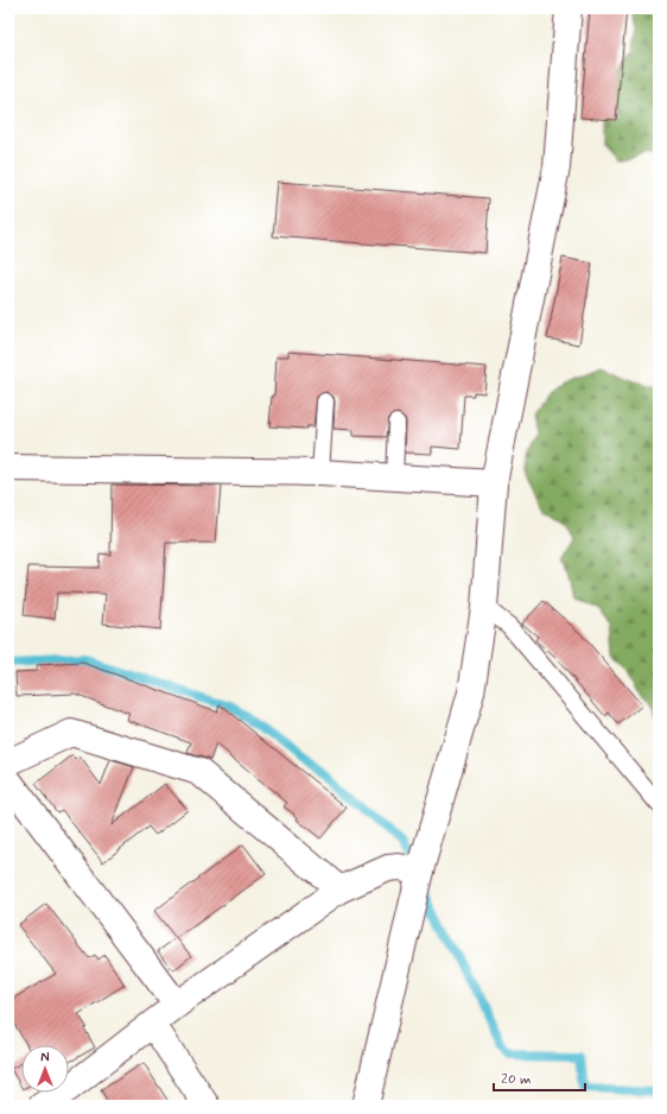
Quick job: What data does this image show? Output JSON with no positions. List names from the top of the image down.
{
  "scale_bar": "20 m",
  "north": "top"
}
